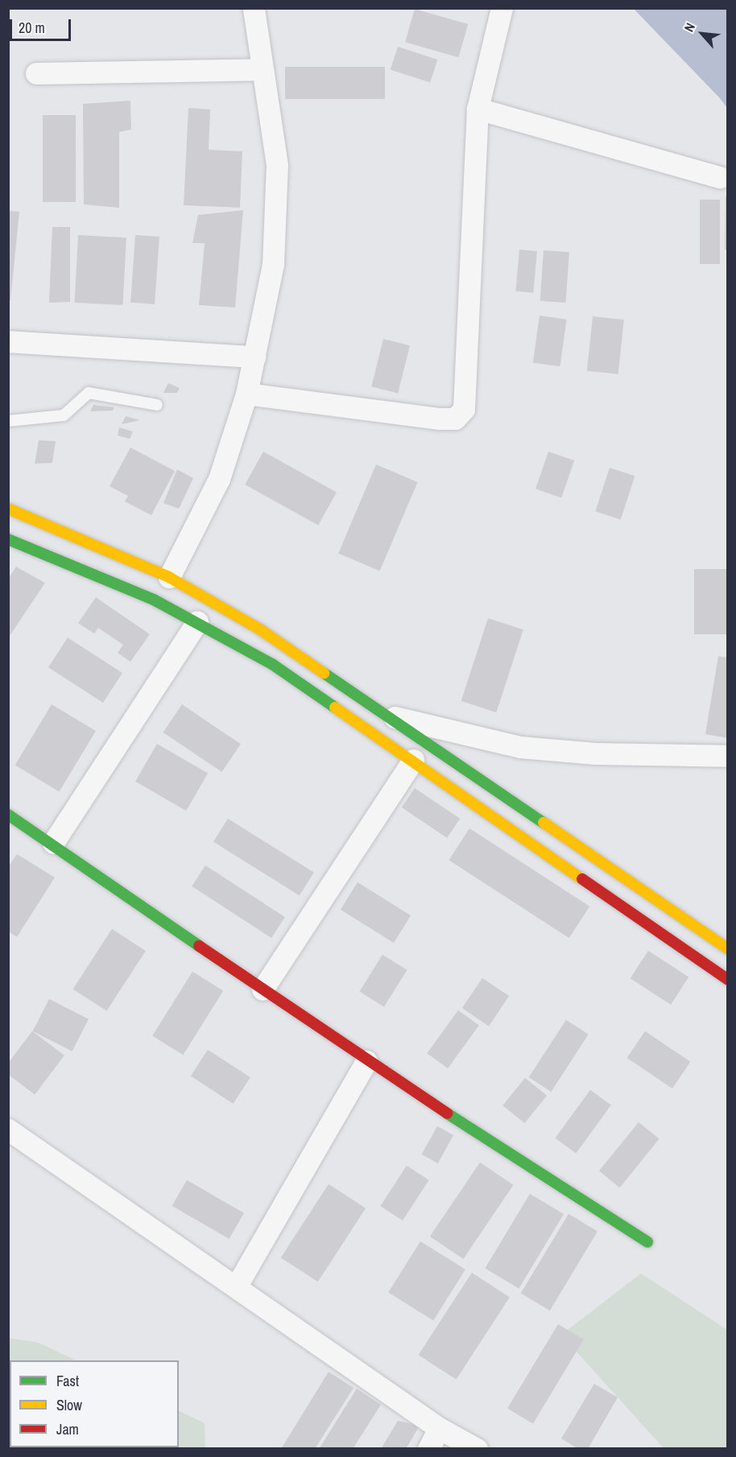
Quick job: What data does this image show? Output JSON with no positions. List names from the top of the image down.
{
  "legend": ["Fast", "Slow", "Jam"],
  "scale_bar": "20 m",
  "north": "top left"
}
